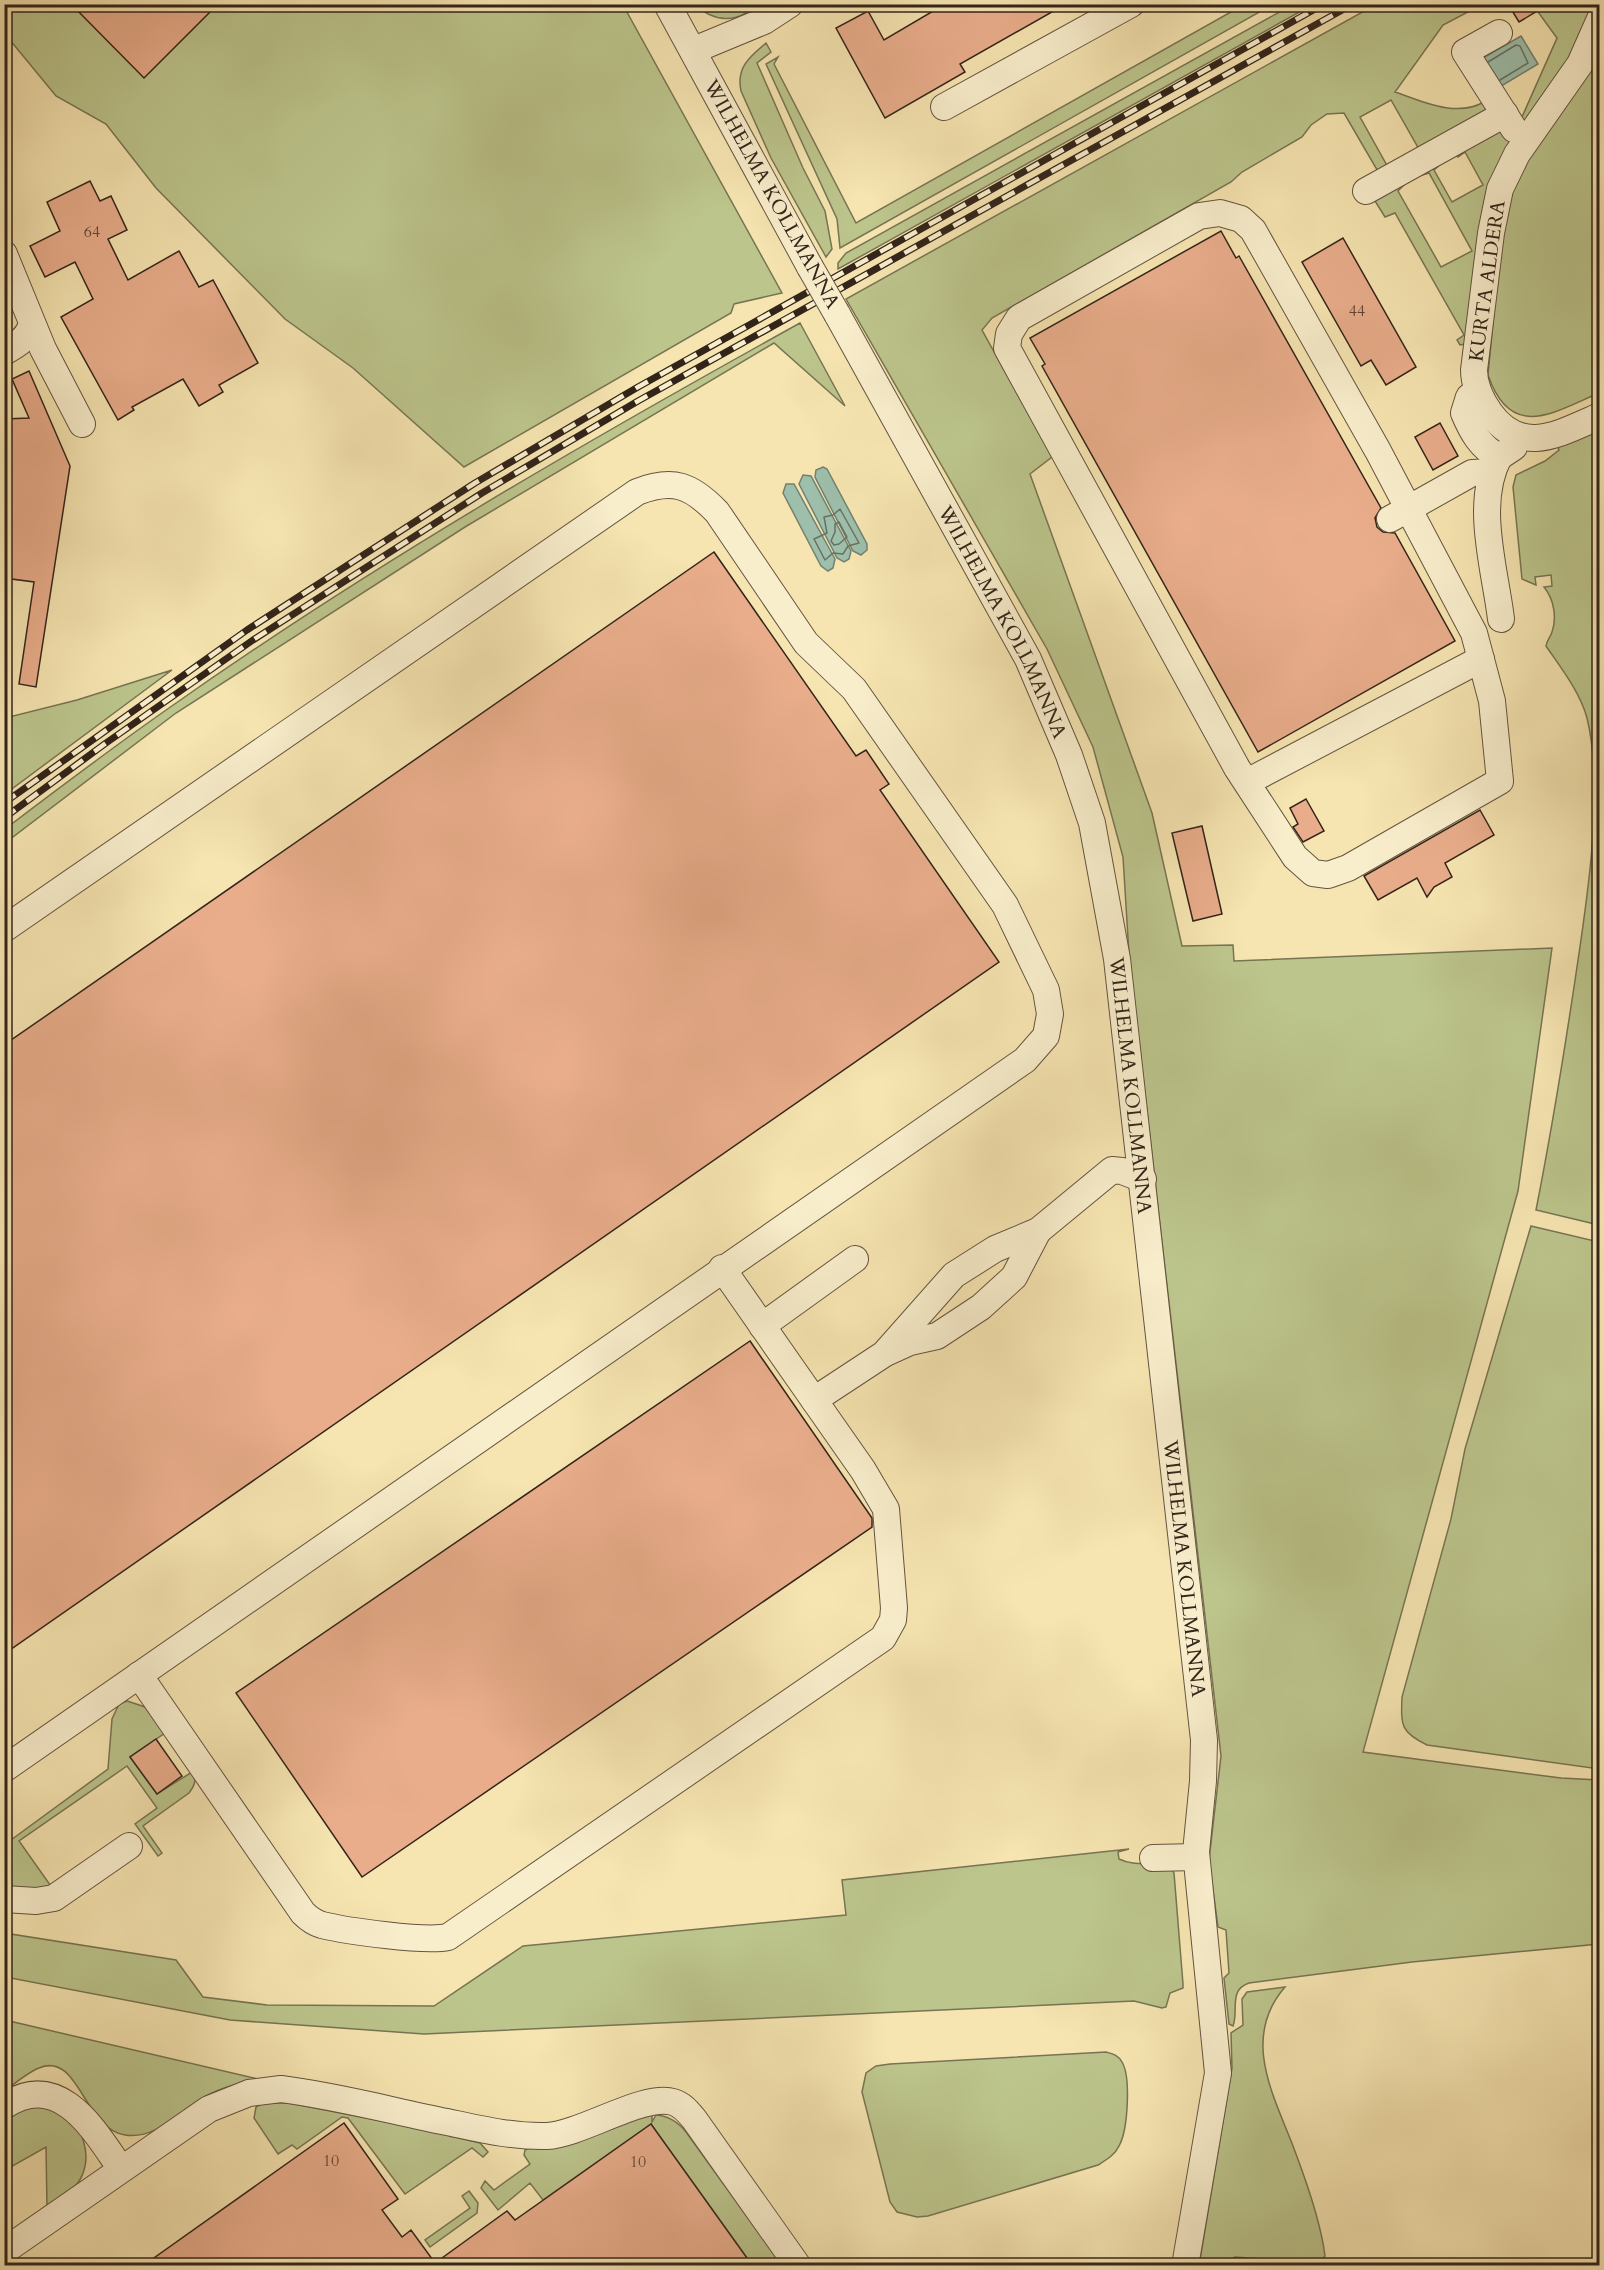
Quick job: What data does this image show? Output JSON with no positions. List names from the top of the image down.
{
  "streets": {
    "street": ["WILHELMA KOLLMANNA", "KURTA ALDERA"]
  },
  "house_numbers": [
    "64",
    "44",
    "10",
    "10"
  ]
}
